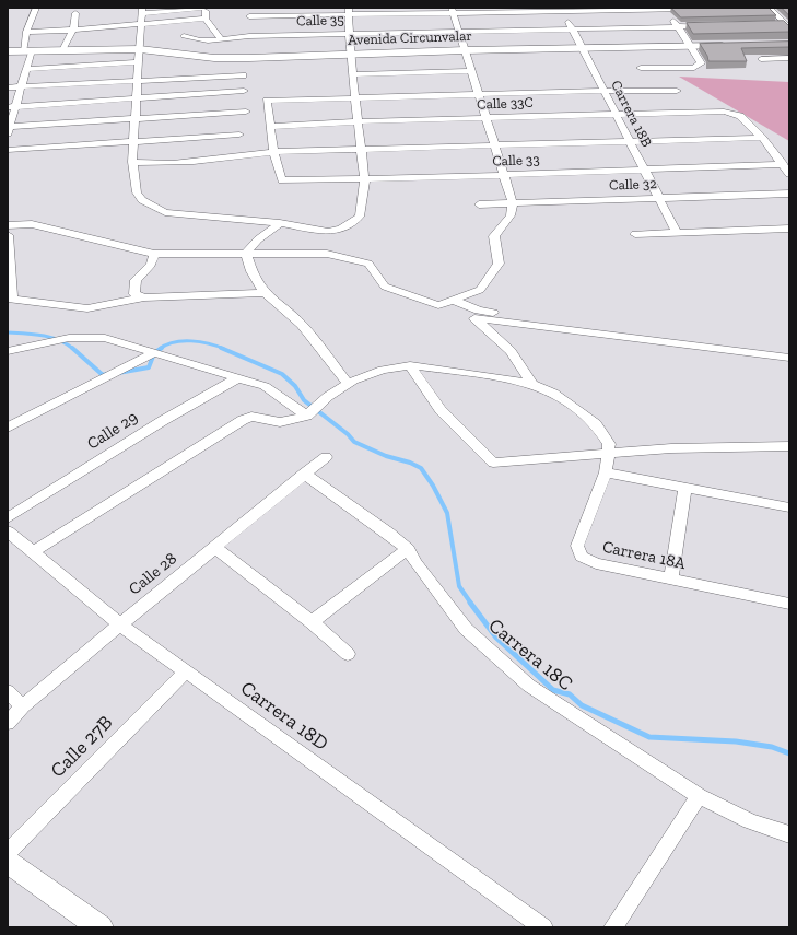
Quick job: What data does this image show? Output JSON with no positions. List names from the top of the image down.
{
  "streets": {
    "main road": ["Avenida Circunvalar"],
    "street": [
      "Calle 35",
      "Calle 33C",
      "Carrera 18B",
      "Calle 33",
      "Calle 32",
      "Calle 29",
      "Carrera 18A",
      "Calle 28",
      "Carrera 18C",
      "Carrera 18D",
      "Calle 27B"
    ]
  },
  "crossings": [
    ["Calle 35", "Carrera 18B"],
    ["Avenida Circunvalar", "Carrera 18B"],
    ["Calle 33C", "Carrera 18B"],
    ["Calle 33C", "Calle 33"],
    ["Carrera 18B", "Calle 33"],
    ["Carrera 18B", "Calle 32"],
    ["Calle 28", "Carrera 18C"],
    ["Calle 28", "Carrera 18D"],
    ["Carrera 18D", "Calle 27B"]
  ]
}
